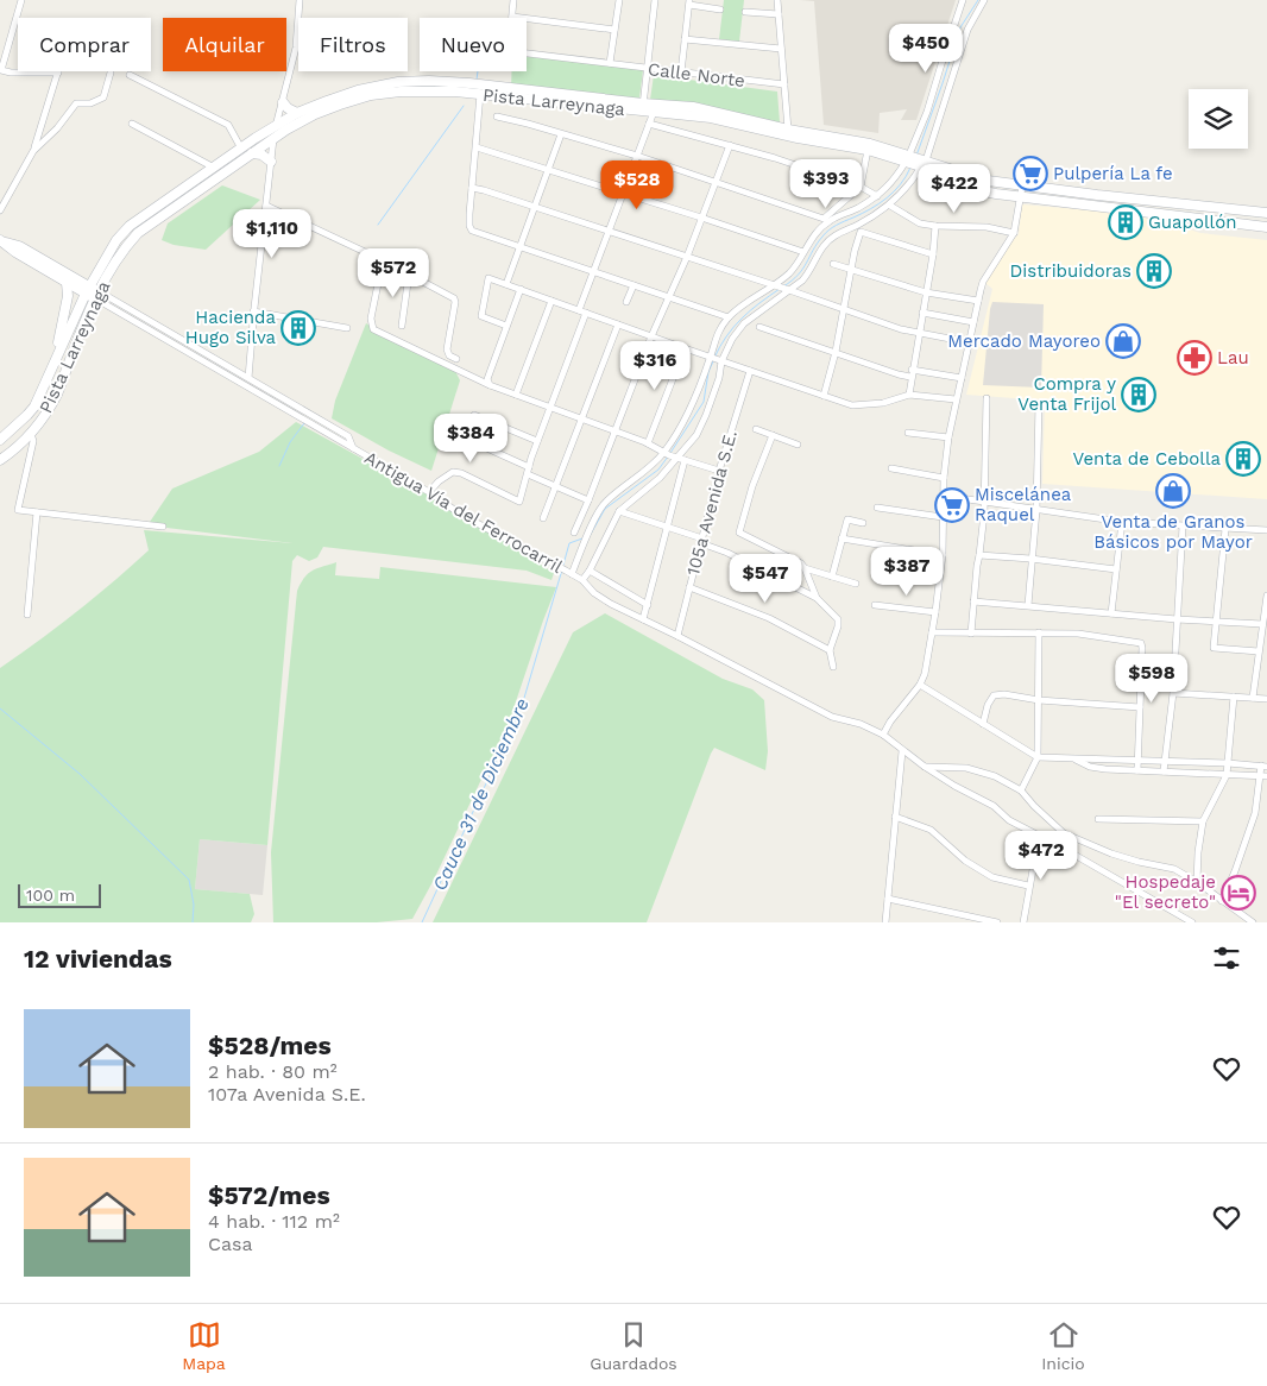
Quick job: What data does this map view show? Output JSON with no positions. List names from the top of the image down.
{
  "streets": {
    "main road": ["Pista Larreynaga"],
    "street": ["Calle Norte", "105a Avenida S.E.", "Antigua Vía del Ferrocarril"]
  },
  "crossings": [
    ["Pista Larreynaga", "Antigua Vía del Ferrocarril"],
    ["105a Avenida S.E.", "Antigua Vía del Ferrocarril"]
  ],
  "water": ["Cauce 31 de Diciembre"],
  "places": {
    "supermarket": ["Pulpería La fe", "Miscelánea Raquel"],
    "building": [
      "Guapollón",
      "Distribuidoras",
      "Hacienda Hugo Silva",
      "Compra y Venta Frijol",
      "Venta de Cebolla"
    ],
    "shop": ["Mercado Mayoreo", "Venta de Granos Básicos por Mayor"],
    "pharmacy": ["Lau"],
    "hotel": ["Hospedaje \"El secreto\""]
  },
  "scale_bar": "100 m",
  "page": {
    "chip": [
      "Comprar",
      "Alquilar",
      "Filtros",
      "Nuevo"
    ],
    "price": [
      "$450",
      "$393",
      "$528",
      "$422",
      "$1,110",
      "$572",
      "$316",
      "$384",
      "$387",
      "$547",
      "$598",
      "$472"
    ],
    "scale": "100 m",
    "heading": "12 viviendas",
    "list": [
      {
        "name": "$528/mes",
        "note": "2 hab. · 80 m² · 107a Avenida S.E."
      },
      {
        "name": "$572/mes",
        "note": "4 hab. · 112 m² · Casa"
      }
    ],
    "tabs": ["Mapa", "Guardados", "Inicio"]
  }
}
